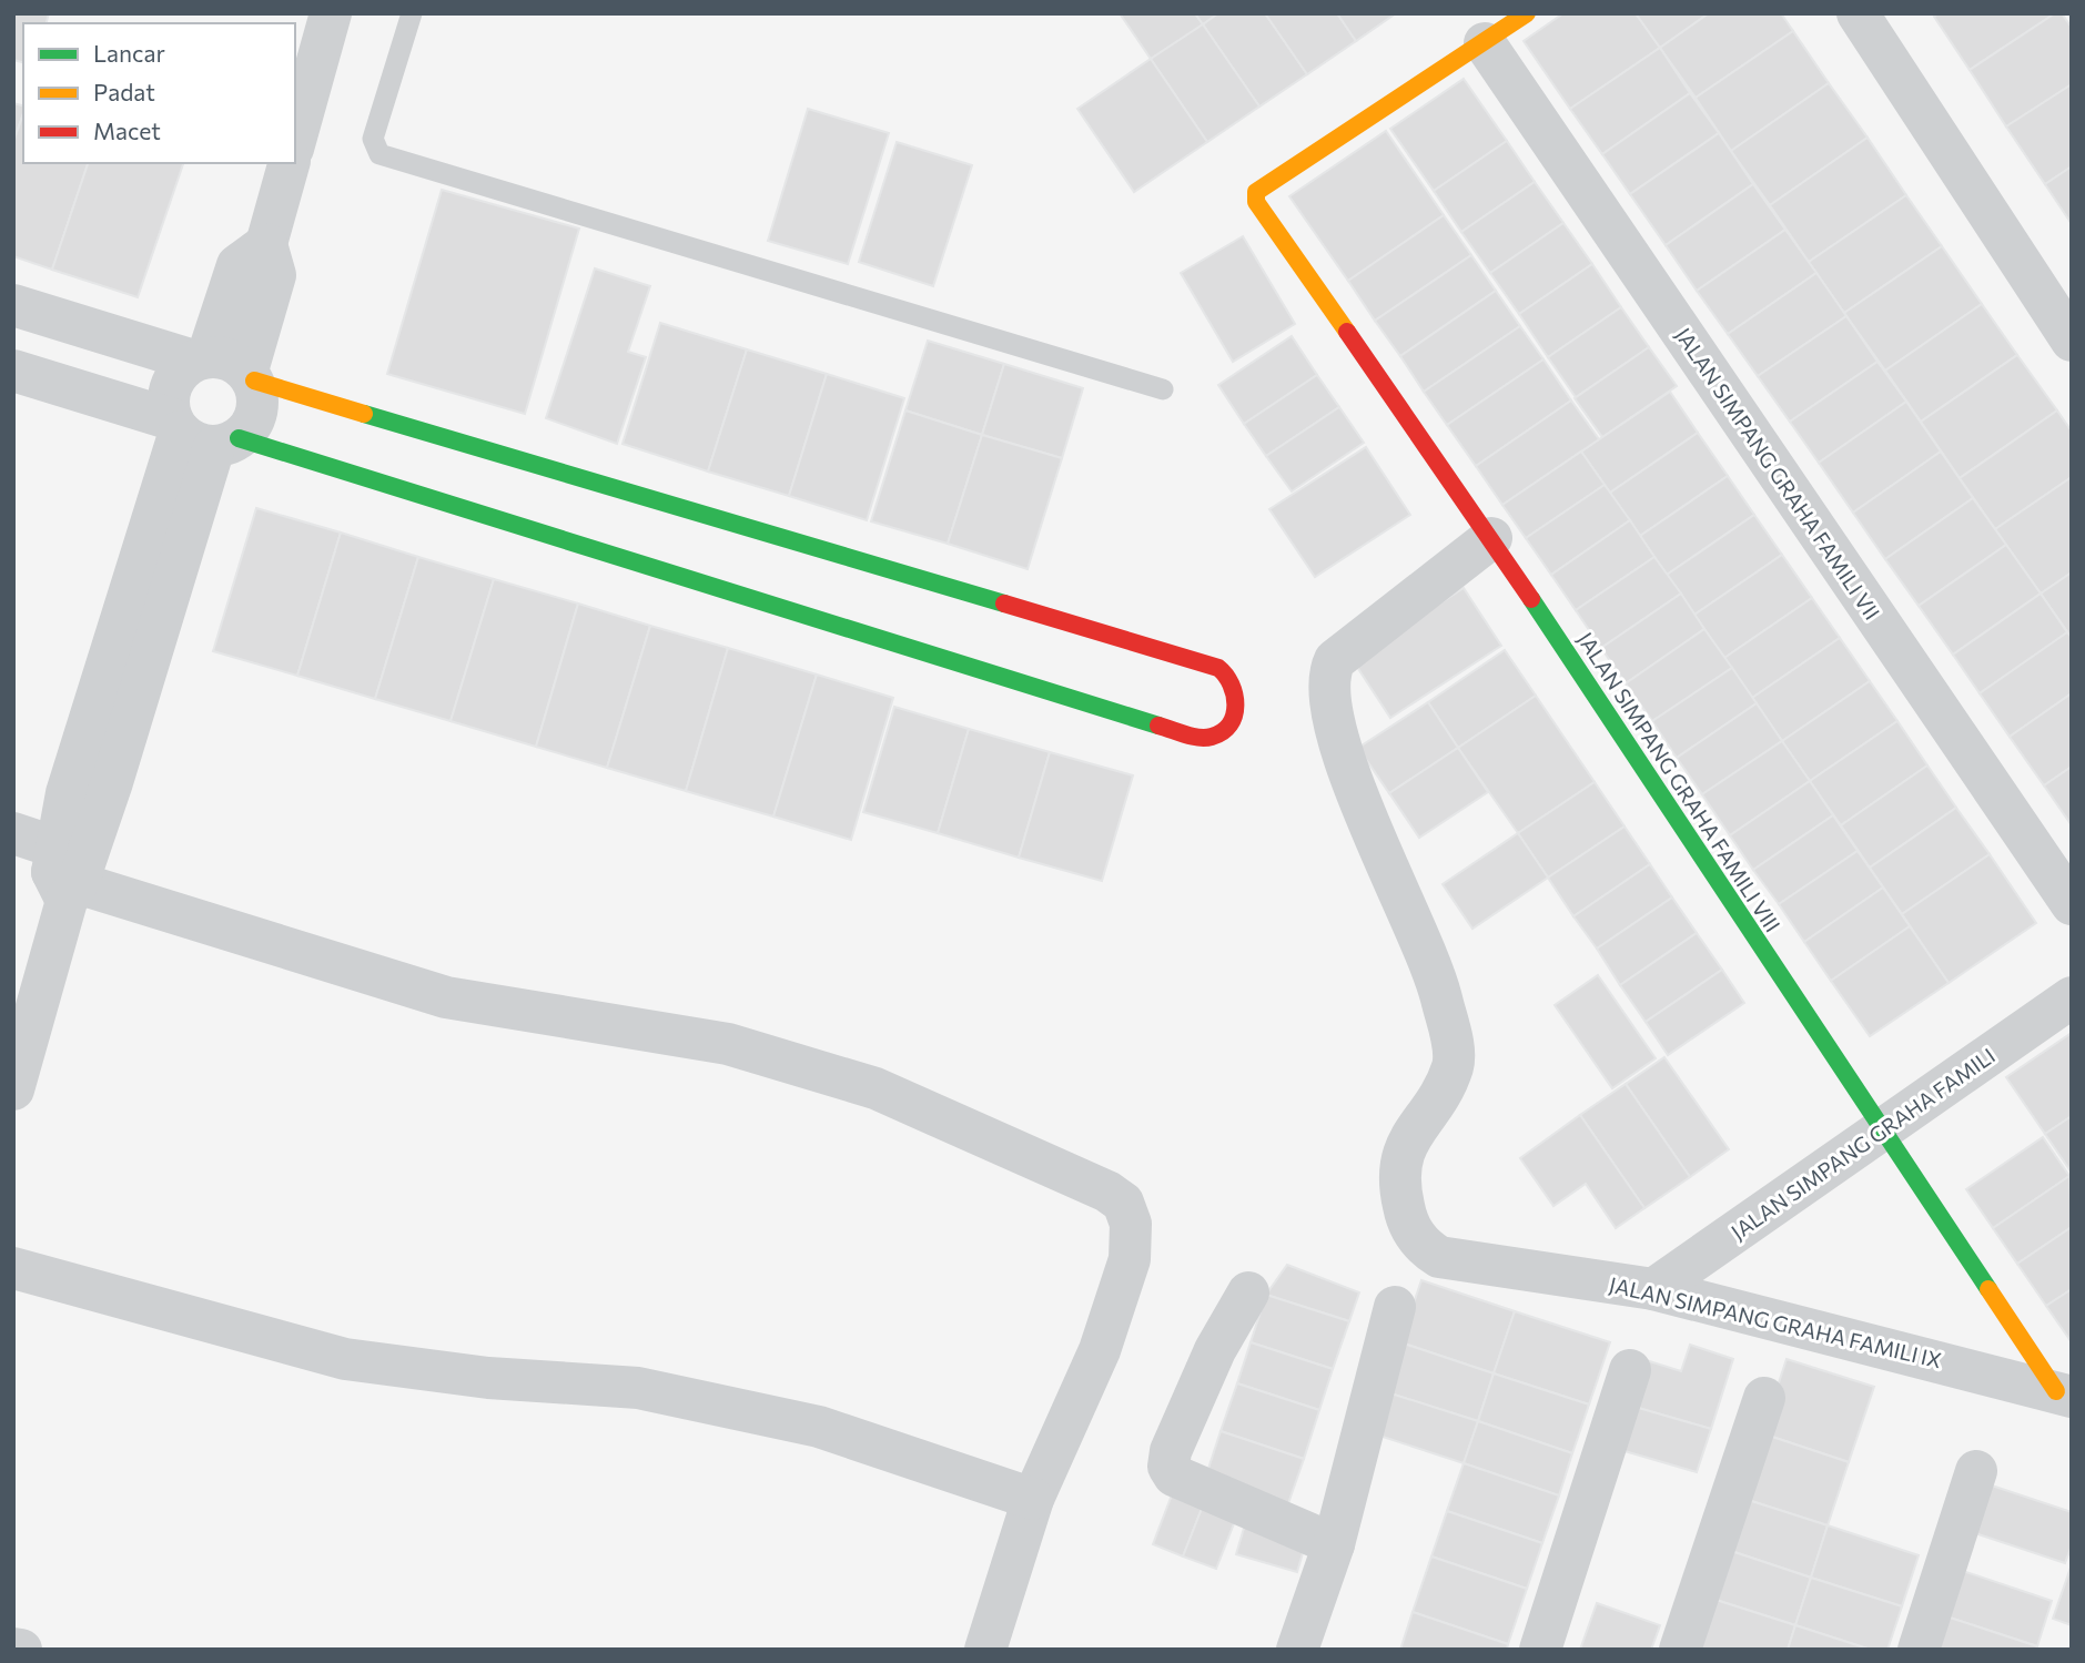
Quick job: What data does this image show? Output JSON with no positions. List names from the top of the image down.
{
  "streets": {
    "street": [
      "JALAN SIMPANG GRAHA FAMILI VII",
      "JALAN SIMPANG GRAHA FAMILI VIII",
      "JALAN SIMPANG GRAHA FAMILI",
      "JALAN SIMPANG GRAHA FAMILI IX"
    ]
  },
  "crossings": [
    ["JALAN SIMPANG GRAHA FAMILI VII", "JALAN SIMPANG GRAHA FAMILI VIII"],
    ["JALAN SIMPANG GRAHA FAMILI VIII", "JALAN SIMPANG GRAHA FAMILI"],
    ["JALAN SIMPANG GRAHA FAMILI VIII", "JALAN SIMPANG GRAHA FAMILI IX"],
    ["JALAN SIMPANG GRAHA FAMILI", "JALAN SIMPANG GRAHA FAMILI IX"]
  ],
  "legend": ["Lancar", "Padat", "Macet"]
}
